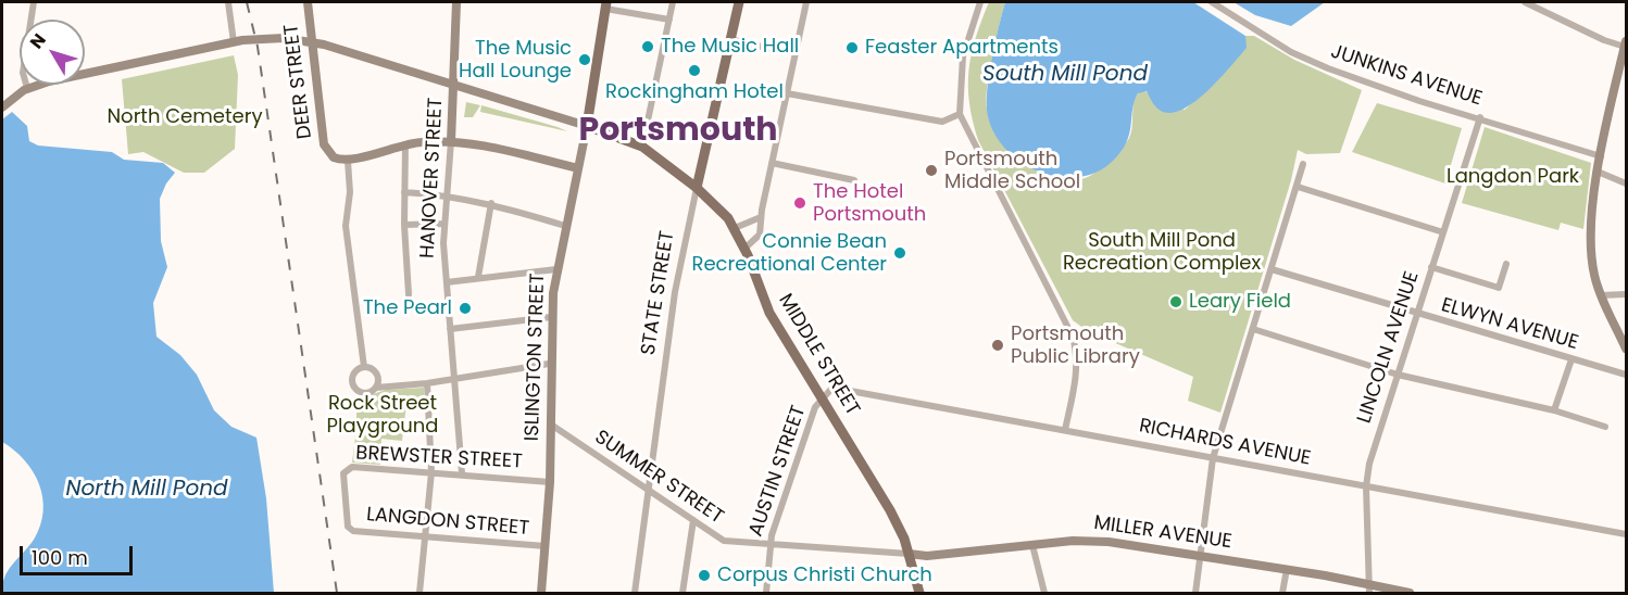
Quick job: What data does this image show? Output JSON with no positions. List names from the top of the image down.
{
  "streets": {
    "main road": ["STATE STREET", "MIDDLE STREET"],
    "street": [
      "JUNKINS AVENUE",
      "DEER STREET",
      "HANOVER STREET",
      "ELWYN AVENUE",
      "LINCOLN AVENUE",
      "ISLINGTON STREET",
      "RICHARDS AVENUE",
      "BREWSTER STREET",
      "AUSTIN STREET",
      "SUMMER STREET",
      "LANGDON STREET",
      "MILLER AVENUE"
    ]
  },
  "crossings": [
    ["JUNKINS AVENUE", "LINCOLN AVENUE"],
    ["HANOVER STREET", "BREWSTER STREET"],
    ["STATE STREET", "MIDDLE STREET"],
    ["STATE STREET", "SUMMER STREET"],
    ["ELWYN AVENUE", "LINCOLN AVENUE"],
    ["LINCOLN AVENUE", "RICHARDS AVENUE"],
    ["LINCOLN AVENUE", "MILLER AVENUE"],
    ["MIDDLE STREET", "ISLINGTON STREET"],
    ["MIDDLE STREET", "RICHARDS AVENUE"],
    ["MIDDLE STREET", "AUSTIN STREET"],
    ["MIDDLE STREET", "SUMMER STREET"],
    ["MIDDLE STREET", "MILLER AVENUE"],
    ["ISLINGTON STREET", "BREWSTER STREET"],
    ["ISLINGTON STREET", "SUMMER STREET"],
    ["ISLINGTON STREET", "LANGDON STREET"],
    ["RICHARDS AVENUE", "AUSTIN STREET"],
    ["BREWSTER STREET", "LANGDON STREET"],
    ["AUSTIN STREET", "SUMMER STREET"],
    ["SUMMER STREET", "MILLER AVENUE"]
  ],
  "districts": ["Portsmouth"],
  "water": ["South Mill Pond", "North Mill Pond"],
  "parks": [
    "North Cemetery",
    "Langdon Park",
    "South Mill Pond Recreation Complex",
    "Rock Street Playground"
  ],
  "places": [
    "The Music Hall",
    "Feaster Apartments",
    "The Music Hall Lounge",
    "Rockingham Hotel",
    "Portsmouth Middle School",
    "The Hotel Portsmouth",
    "Connie Bean Recreational Center",
    "Leary Field",
    "The Pearl",
    "Portsmouth Public Library",
    "Corpus Christi Church"
  ],
  "scale_bar": "100 m",
  "north": "top left"
}
